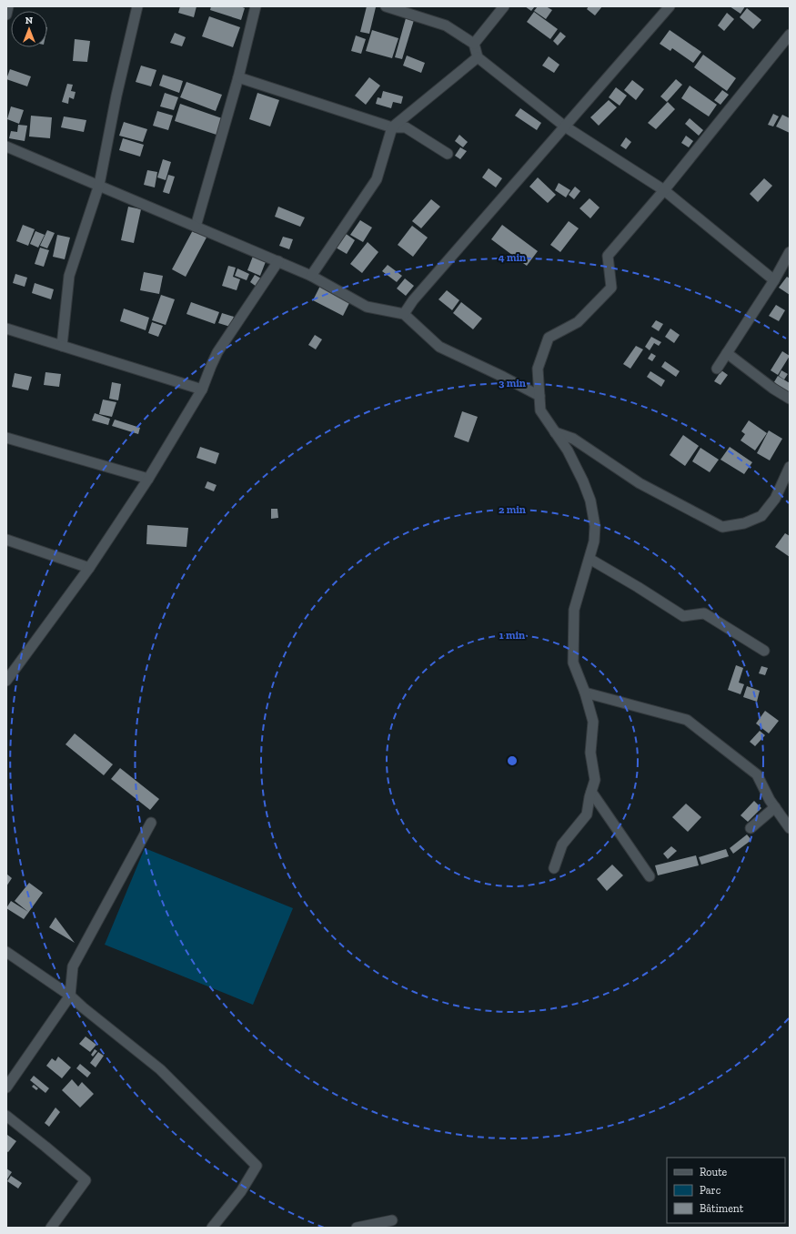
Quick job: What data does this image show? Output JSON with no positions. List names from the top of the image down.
{
  "legend": ["Route", "Parc", "Bâtiment"],
  "north": "top",
  "rings": [
    "4 min",
    "3 min",
    "2 min",
    "1 min"
  ]
}
